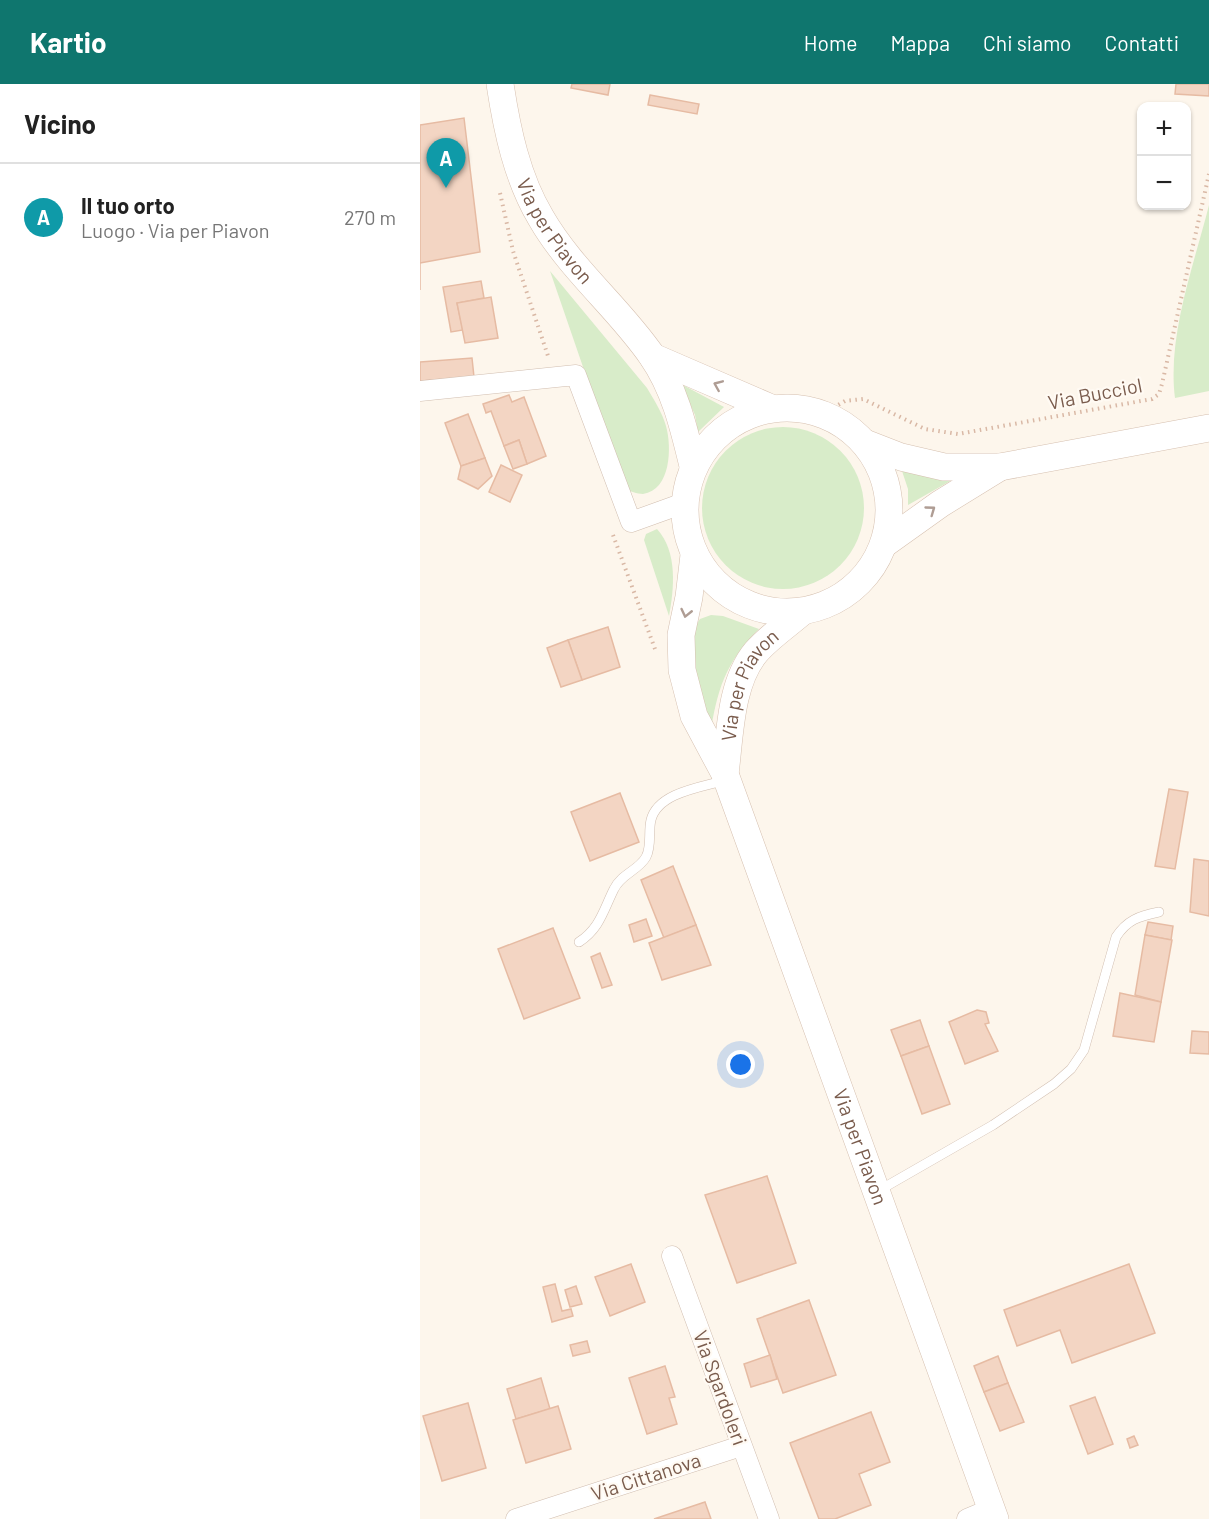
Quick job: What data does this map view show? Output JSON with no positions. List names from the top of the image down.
{
  "streets": {
    "main road": ["Via per Piavon"],
    "street": ["Via Sgardoleri", "Via Cittanova"],
    "path": ["Via Bucciol"]
  },
  "crossings": [
    ["Via per Piavon", "Via Bucciol"],
    ["Via Sgardoleri", "Via Cittanova"]
  ],
  "page": {
    "header": "Kartio",
    "nav": [
      "Home",
      "Mappa",
      "Chi siamo",
      "Contatti"
    ],
    "heading": "Vicino",
    "map_buttons": ["+", "−"],
    "pins": "A",
    "list": [
      {
        "mark": "A",
        "name": "Il tuo orto",
        "note": "Luogo · Via per Piavon",
        "value": "270 m"
      }
    ]
  }
}
